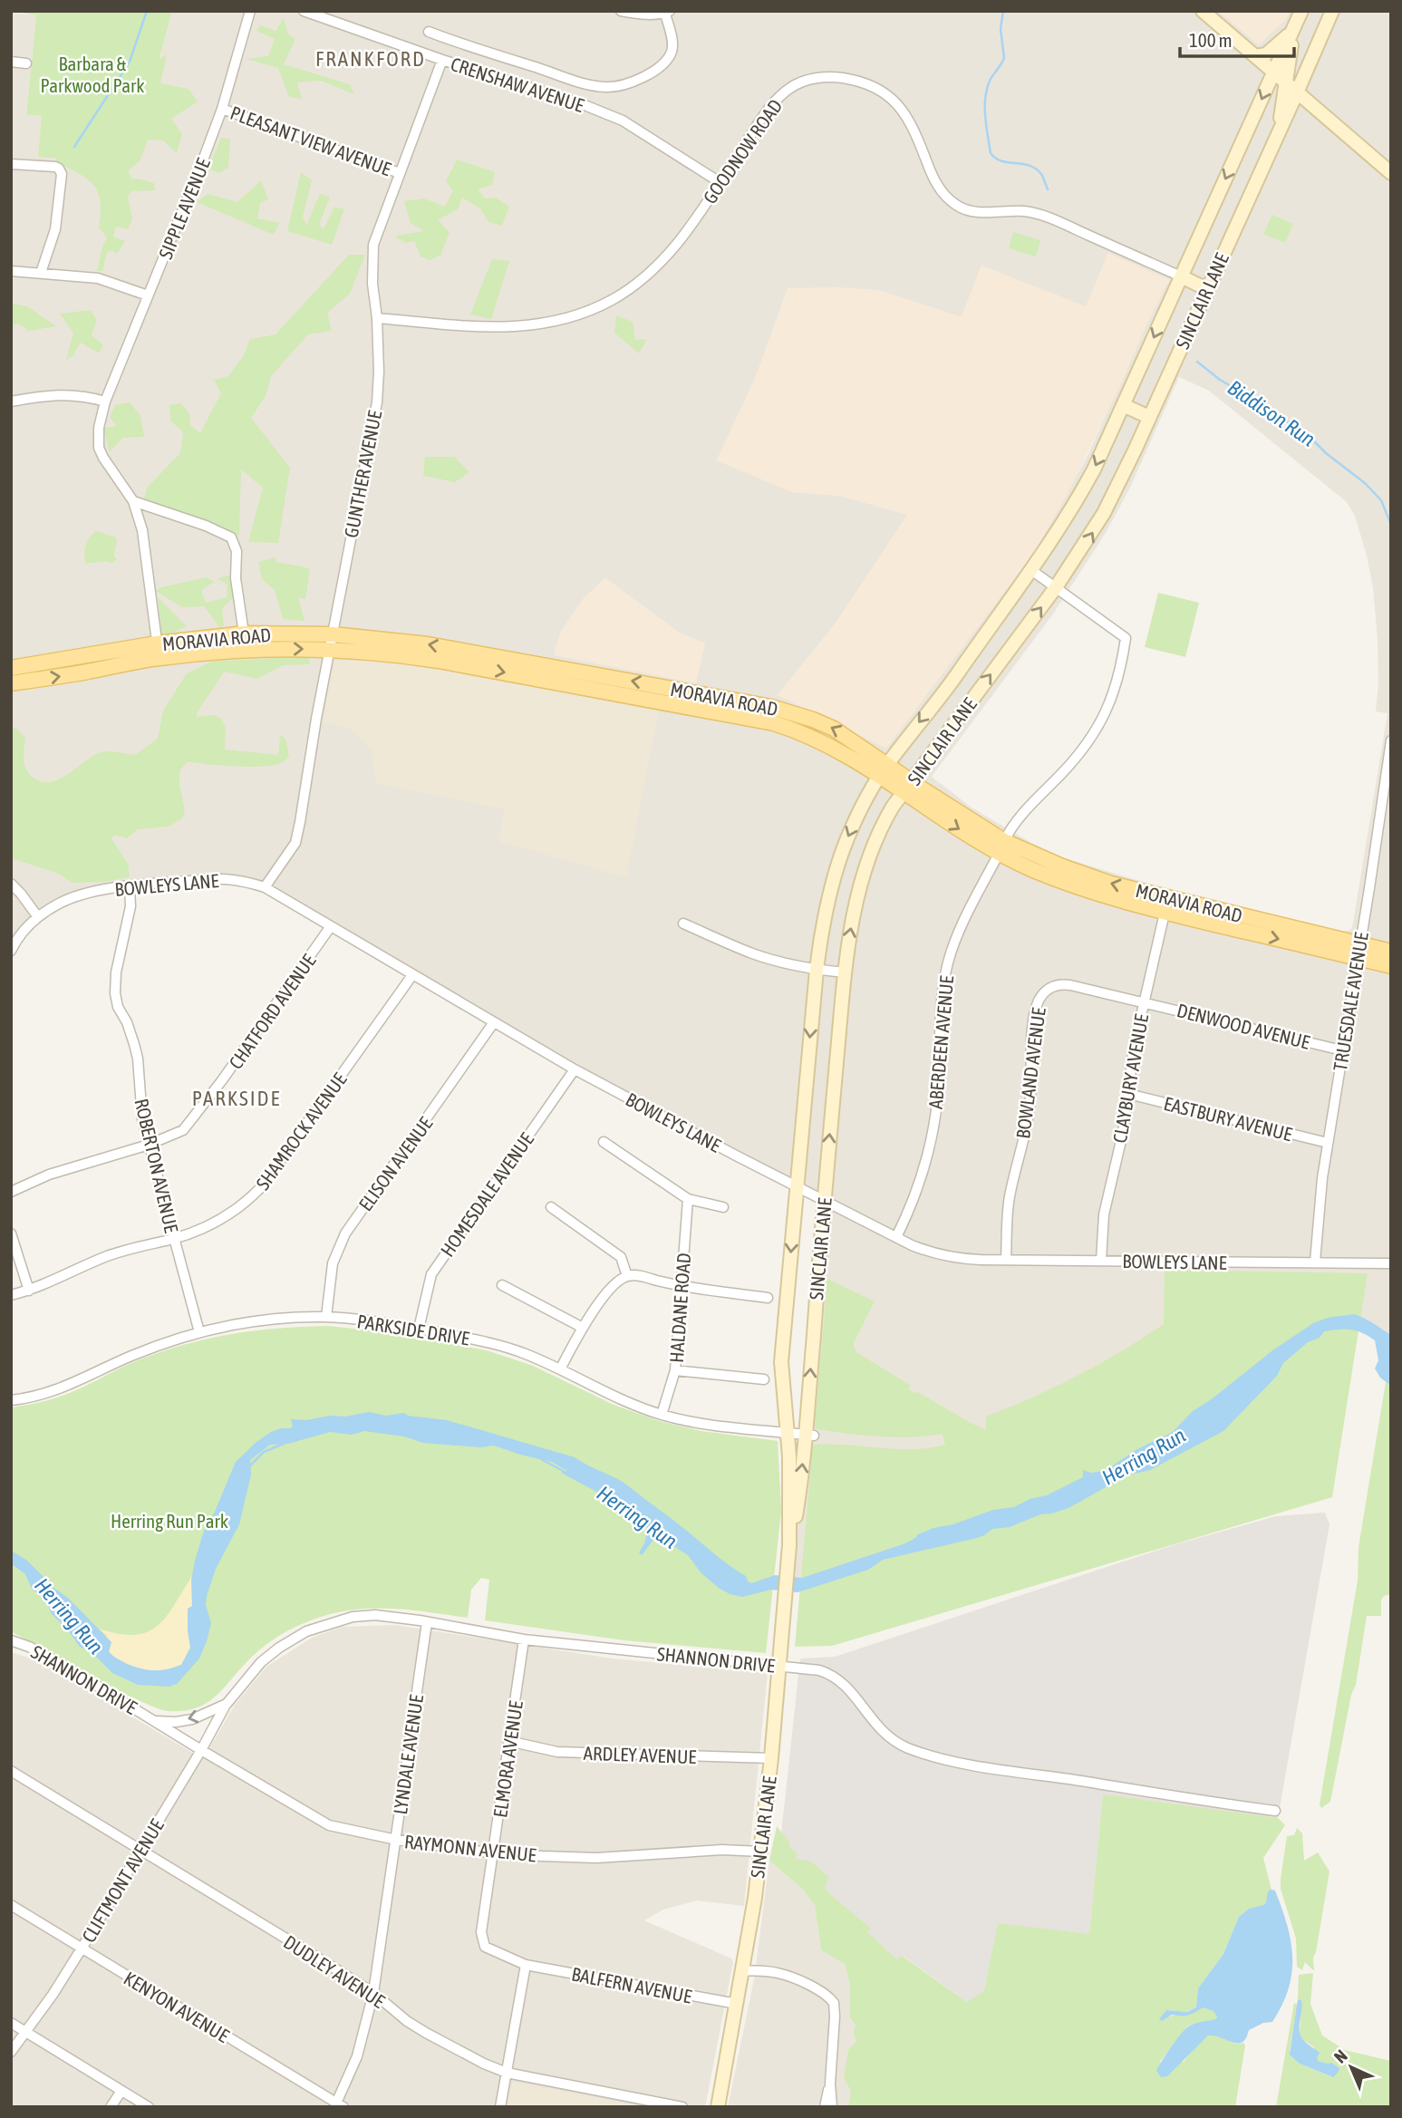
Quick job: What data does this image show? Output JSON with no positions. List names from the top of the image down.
{
  "streets": {
    "main road": ["MORAVIA ROAD"],
    "street": [
      "CRENSHAW AVENUE",
      "PLEASANT VIEW AVENUE",
      "GOODNOW ROAD",
      "SIPPLE AVENUE",
      "SINCLAIR LANE",
      "GUNTHER AVENUE",
      "BOWLEYS LANE",
      "TRUESDALE AVENUE",
      "CHATFORD AVENUE",
      "DENWOOD AVENUE",
      "ABERDEEN AVENUE",
      "BOWLAND AVENUE",
      "CLAYBURY AVENUE",
      "EASTBURY AVENUE",
      "SHAMROCK AVENUE",
      "ELISON AVENUE",
      "ROBERTON AVENUE",
      "HOMESDALE AVENUE",
      "HALDANE ROAD",
      "PARKSIDE DRIVE",
      "SHANNON DRIVE",
      "LYNDALE AVENUE",
      "ARDLEY AVENUE",
      "ELMORA AVENUE",
      "RAYMONN AVENUE",
      "CLIFTMONT AVENUE",
      "DUDLEY AVENUE",
      "BALFERN AVENUE",
      "KENYON AVENUE"
    ]
  },
  "crossings": [
    ["CRENSHAW AVENUE", "GOODNOW ROAD"],
    ["CRENSHAW AVENUE", "GUNTHER AVENUE"],
    ["PLEASANT VIEW AVENUE", "SIPPLE AVENUE"],
    ["PLEASANT VIEW AVENUE", "GUNTHER AVENUE"],
    ["GOODNOW ROAD", "SINCLAIR LANE"],
    ["GOODNOW ROAD", "GUNTHER AVENUE"],
    ["SINCLAIR LANE", "MORAVIA ROAD"],
    ["SINCLAIR LANE", "BOWLEYS LANE"],
    ["SINCLAIR LANE", "ABERDEEN AVENUE"],
    ["SINCLAIR LANE", "PARKSIDE DRIVE"],
    ["SINCLAIR LANE", "SHANNON DRIVE"],
    ["SINCLAIR LANE", "ARDLEY AVENUE"],
    ["SINCLAIR LANE", "RAYMONN AVENUE"],
    ["SINCLAIR LANE", "BALFERN AVENUE"],
    ["GUNTHER AVENUE", "MORAVIA ROAD"],
    ["GUNTHER AVENUE", "BOWLEYS LANE"],
    ["MORAVIA ROAD", "TRUESDALE AVENUE"],
    ["MORAVIA ROAD", "ABERDEEN AVENUE"],
    ["MORAVIA ROAD", "CLAYBURY AVENUE"],
    ["BOWLEYS LANE", "TRUESDALE AVENUE"],
    ["BOWLEYS LANE", "CHATFORD AVENUE"],
    ["BOWLEYS LANE", "ABERDEEN AVENUE"],
    ["BOWLEYS LANE", "BOWLAND AVENUE"],
    ["BOWLEYS LANE", "CLAYBURY AVENUE"],
    ["BOWLEYS LANE", "SHAMROCK AVENUE"],
    ["BOWLEYS LANE", "ELISON AVENUE"],
    ["BOWLEYS LANE", "ROBERTON AVENUE"],
    ["BOWLEYS LANE", "HOMESDALE AVENUE"],
    ["TRUESDALE AVENUE", "DENWOOD AVENUE"],
    ["TRUESDALE AVENUE", "EASTBURY AVENUE"],
    ["CHATFORD AVENUE", "ROBERTON AVENUE"],
    ["DENWOOD AVENUE", "BOWLAND AVENUE"],
    ["DENWOOD AVENUE", "CLAYBURY AVENUE"],
    ["CLAYBURY AVENUE", "EASTBURY AVENUE"],
    ["SHAMROCK AVENUE", "ROBERTON AVENUE"],
    ["ELISON AVENUE", "PARKSIDE DRIVE"],
    ["ROBERTON AVENUE", "PARKSIDE DRIVE"],
    ["HOMESDALE AVENUE", "PARKSIDE DRIVE"],
    ["HALDANE ROAD", "PARKSIDE DRIVE"],
    ["SHANNON DRIVE", "LYNDALE AVENUE"],
    ["SHANNON DRIVE", "ELMORA AVENUE"],
    ["SHANNON DRIVE", "RAYMONN AVENUE"],
    ["SHANNON DRIVE", "CLIFTMONT AVENUE"],
    ["LYNDALE AVENUE", "RAYMONN AVENUE"],
    ["LYNDALE AVENUE", "DUDLEY AVENUE"],
    ["LYNDALE AVENUE", "KENYON AVENUE"],
    ["ARDLEY AVENUE", "ELMORA AVENUE"],
    ["ELMORA AVENUE", "RAYMONN AVENUE"],
    ["ELMORA AVENUE", "BALFERN AVENUE"],
    ["RAYMONN AVENUE", "CLIFTMONT AVENUE"],
    ["CLIFTMONT AVENUE", "DUDLEY AVENUE"],
    ["CLIFTMONT AVENUE", "KENYON AVENUE"]
  ],
  "districts": ["FRANKFORD", "PARKSIDE"],
  "water": ["Biddison Run", "Herring Run"],
  "parks": ["Barbara & Parkwood Park", "Herring Run Park"],
  "scale_bar": "100 m",
  "north": "top left"
}
